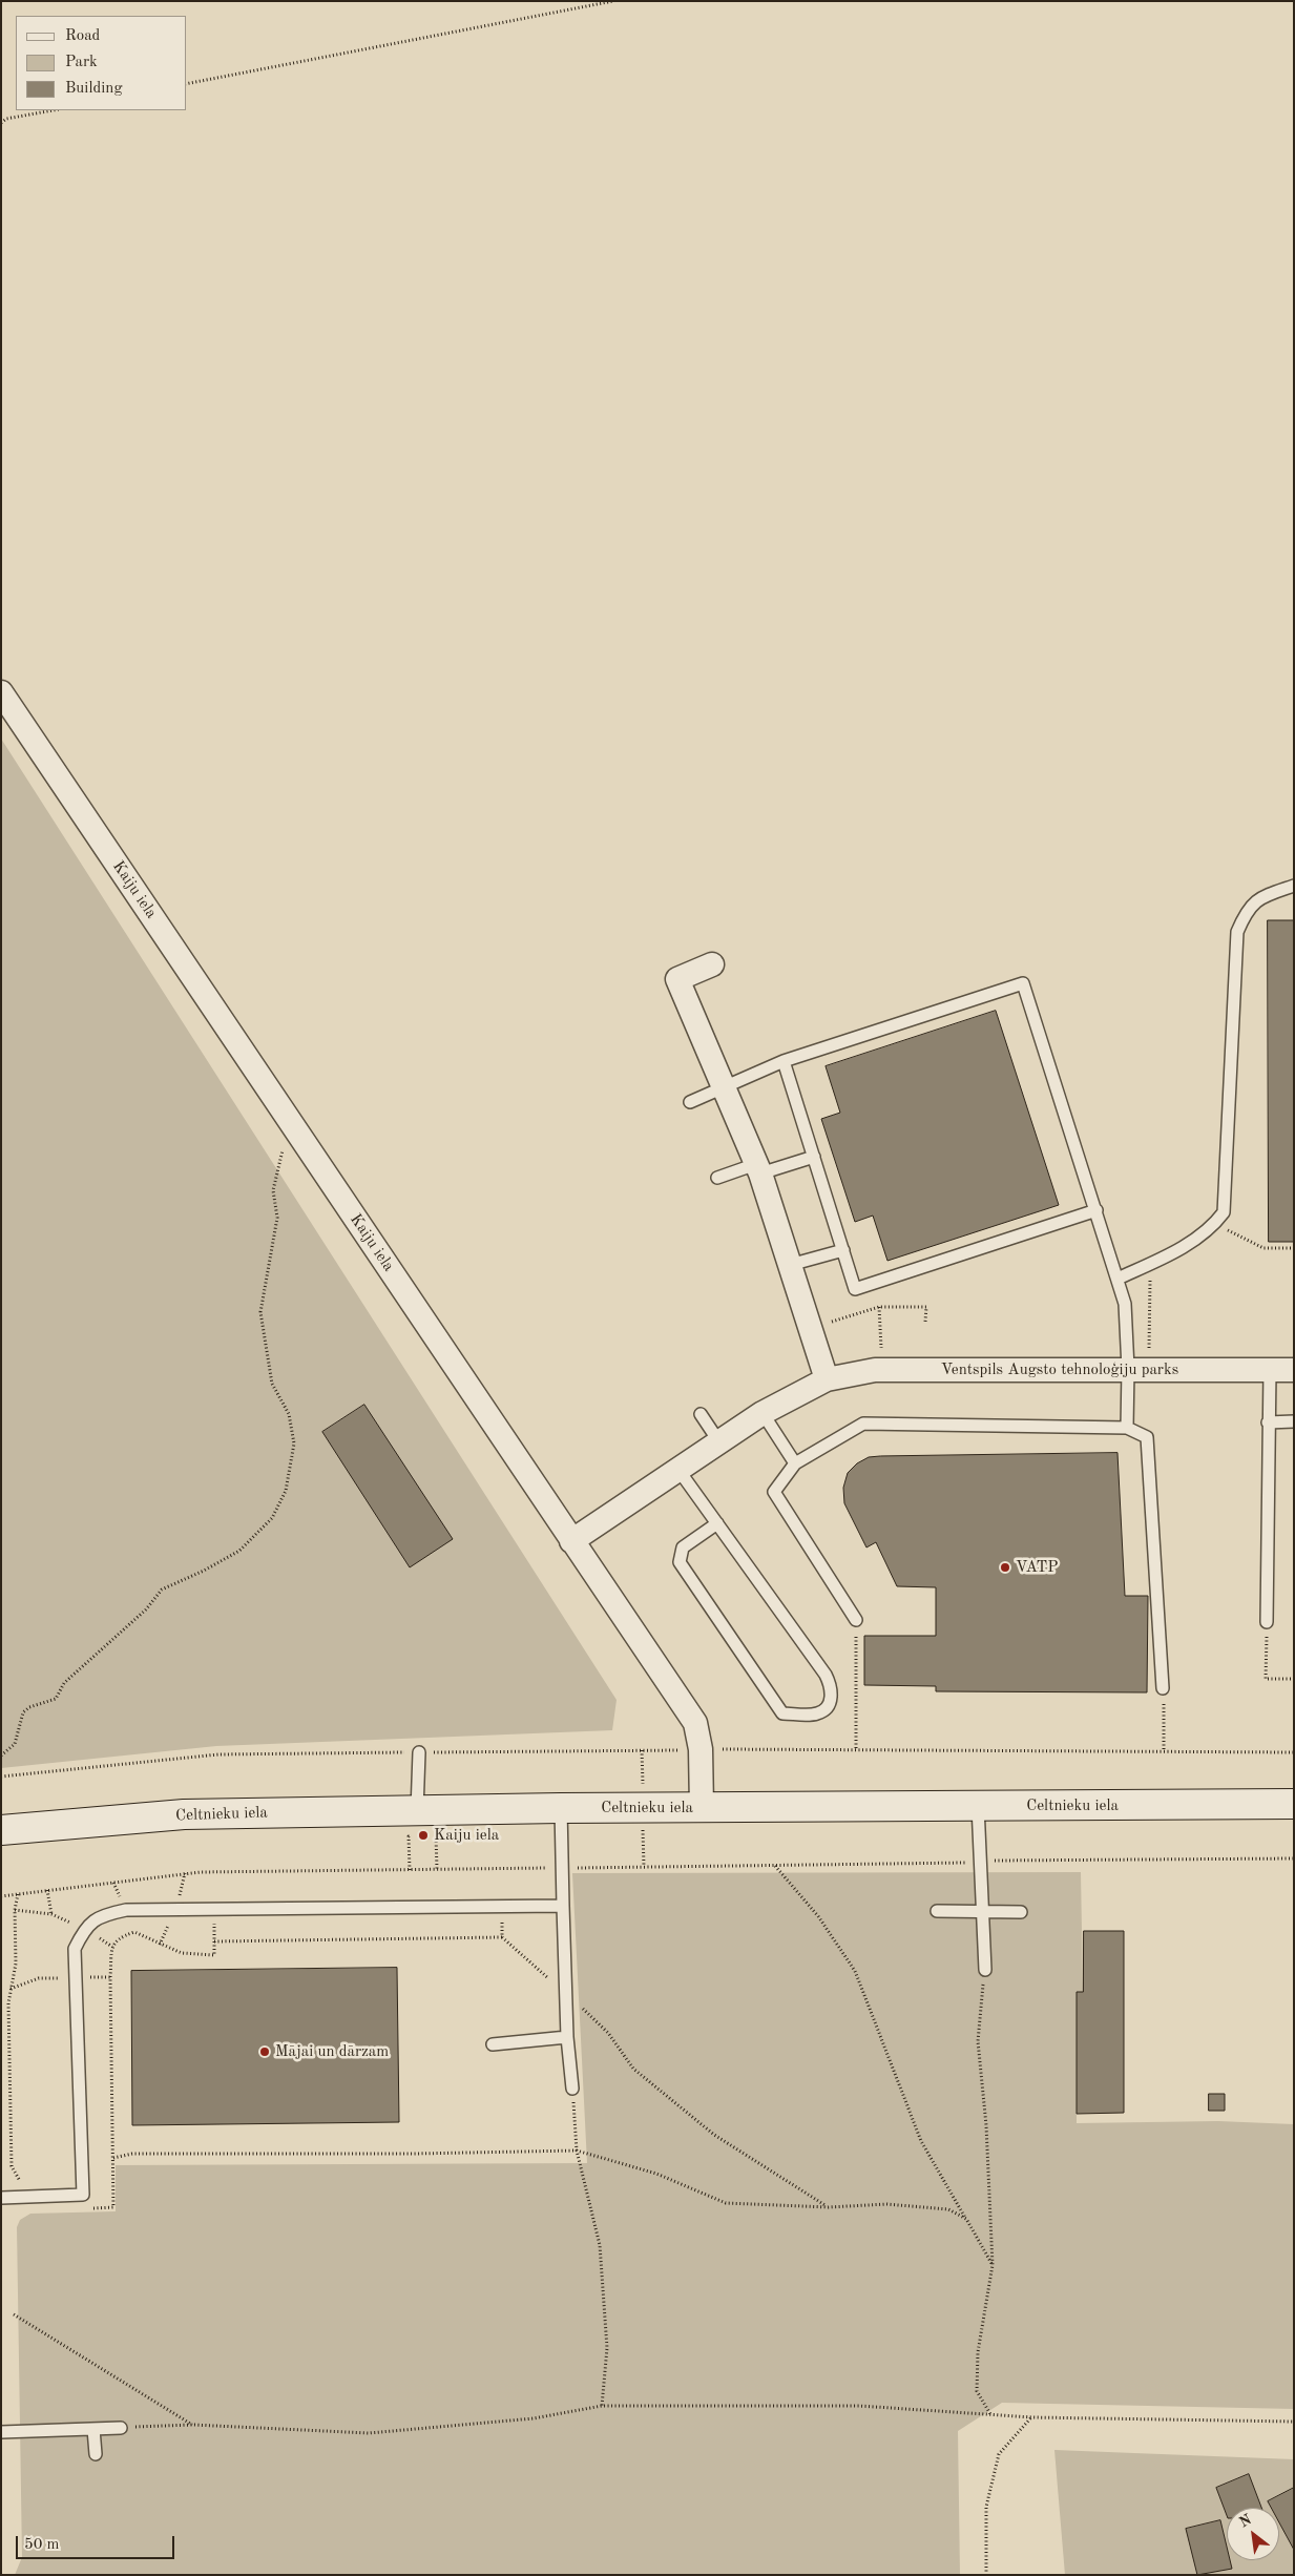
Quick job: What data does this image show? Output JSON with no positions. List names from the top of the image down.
{
  "streets": {
    "street": ["Kaiju iela", "Ventspils Augsto tehnoloģiju parks", "Celtnieku iela"]
  },
  "crossings": [
    ["Kaiju iela", "Ventspils Augsto tehnoloģiju parks"],
    ["Kaiju iela", "Celtnieku iela"]
  ],
  "places": ["VATP", "Kaiju iela", "Mājai un dārzam"],
  "legend": ["Road", "Park", "Building"],
  "scale_bar": "50 m",
  "north": "top left"
}
